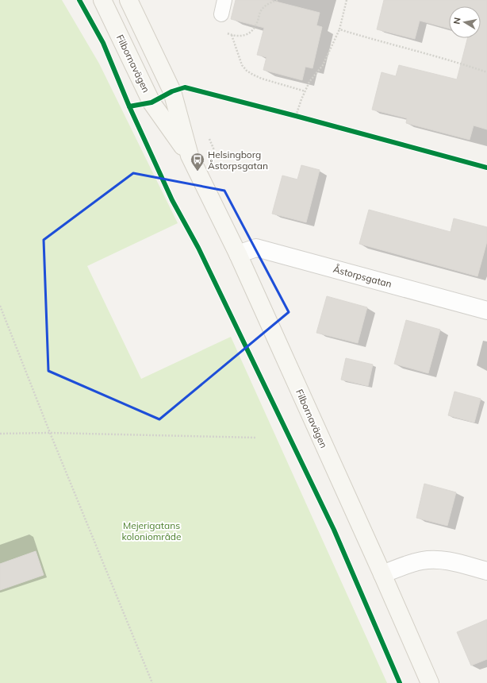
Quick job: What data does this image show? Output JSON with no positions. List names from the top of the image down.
{
  "streets": {
    "street": ["Filbornavägen", "Åstorpsgatan"]
  },
  "crossings": [
    ["Filbornavägen", "Åstorpsgatan"]
  ],
  "parks": ["Mejerigatans koloniområde"],
  "places": {
    "bus stop": ["Helsingborg Åstorpsgatan"]
  },
  "north": "left"
}
